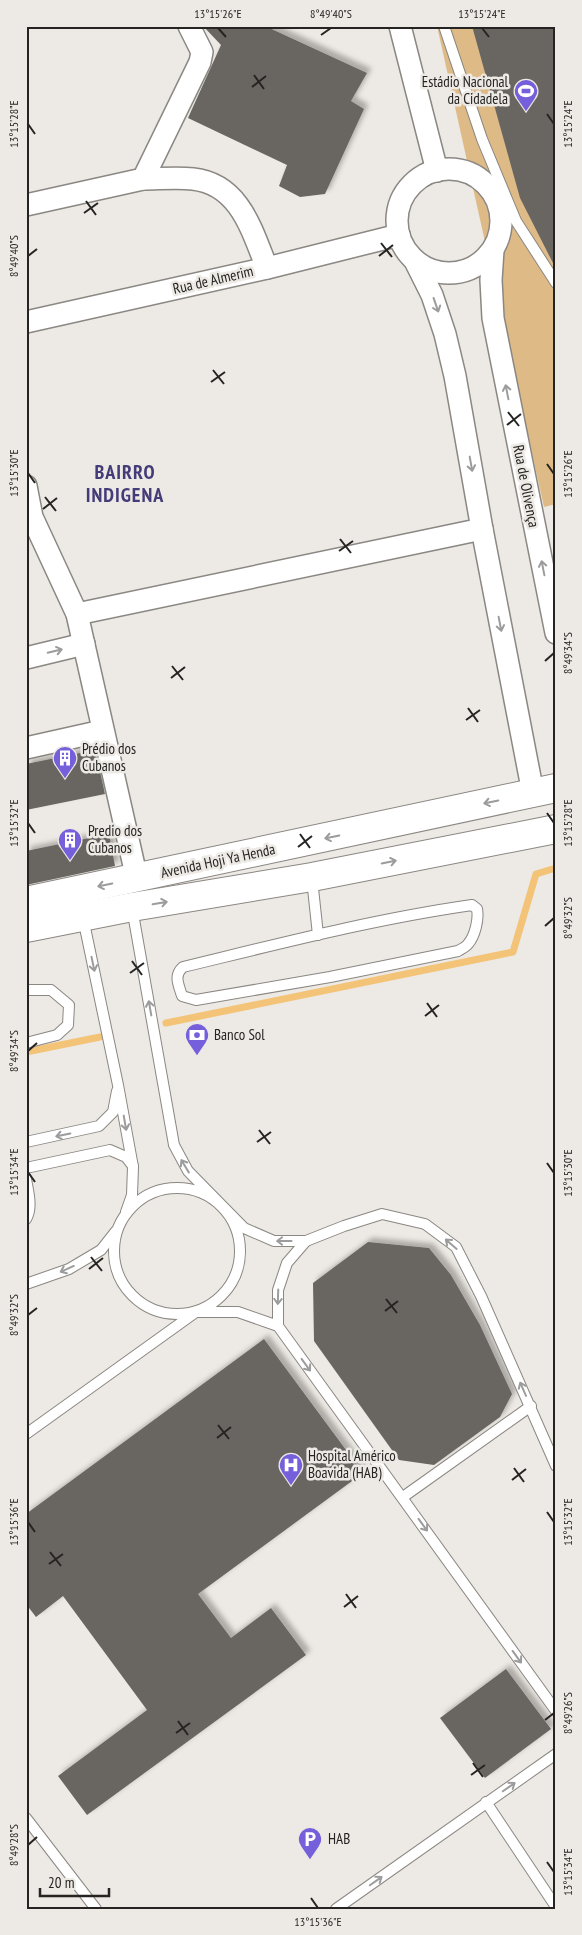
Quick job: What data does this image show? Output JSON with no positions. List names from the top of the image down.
{
  "streets": {
    "main road": ["Avenida Hoji Ya Henda"],
    "street": ["Rua de Almerim", "Rua de Olivença"]
  },
  "crossings": [
    ["Rua de Almerim", "Rua de Olivença"]
  ],
  "districts": ["BAIRRO INDIGENA"],
  "places": {
    "sports": ["Estádio Nacional da Cidadela"],
    "building": ["Prédio dos Cubanos", "Predio dos Cubanos"],
    "bank": ["Banco Sol"],
    "hospital": ["Hospital Américo Boavida (HAB)"],
    "parking": ["HAB"]
  },
  "scale_bar": "20 m",
  "coordinates": [
    "13°15'26\"E",
    "8°49'40\"S",
    "13°15'24\"E",
    "13°15'28\"E",
    "13°15'30\"E",
    "8°49'34\"S",
    "13°15'32\"E",
    "8°49'32\"S",
    "13°15'34\"E",
    "13°15'36\"E",
    "8°49'26\"S",
    "8°49'28\"S"
  ]
}
